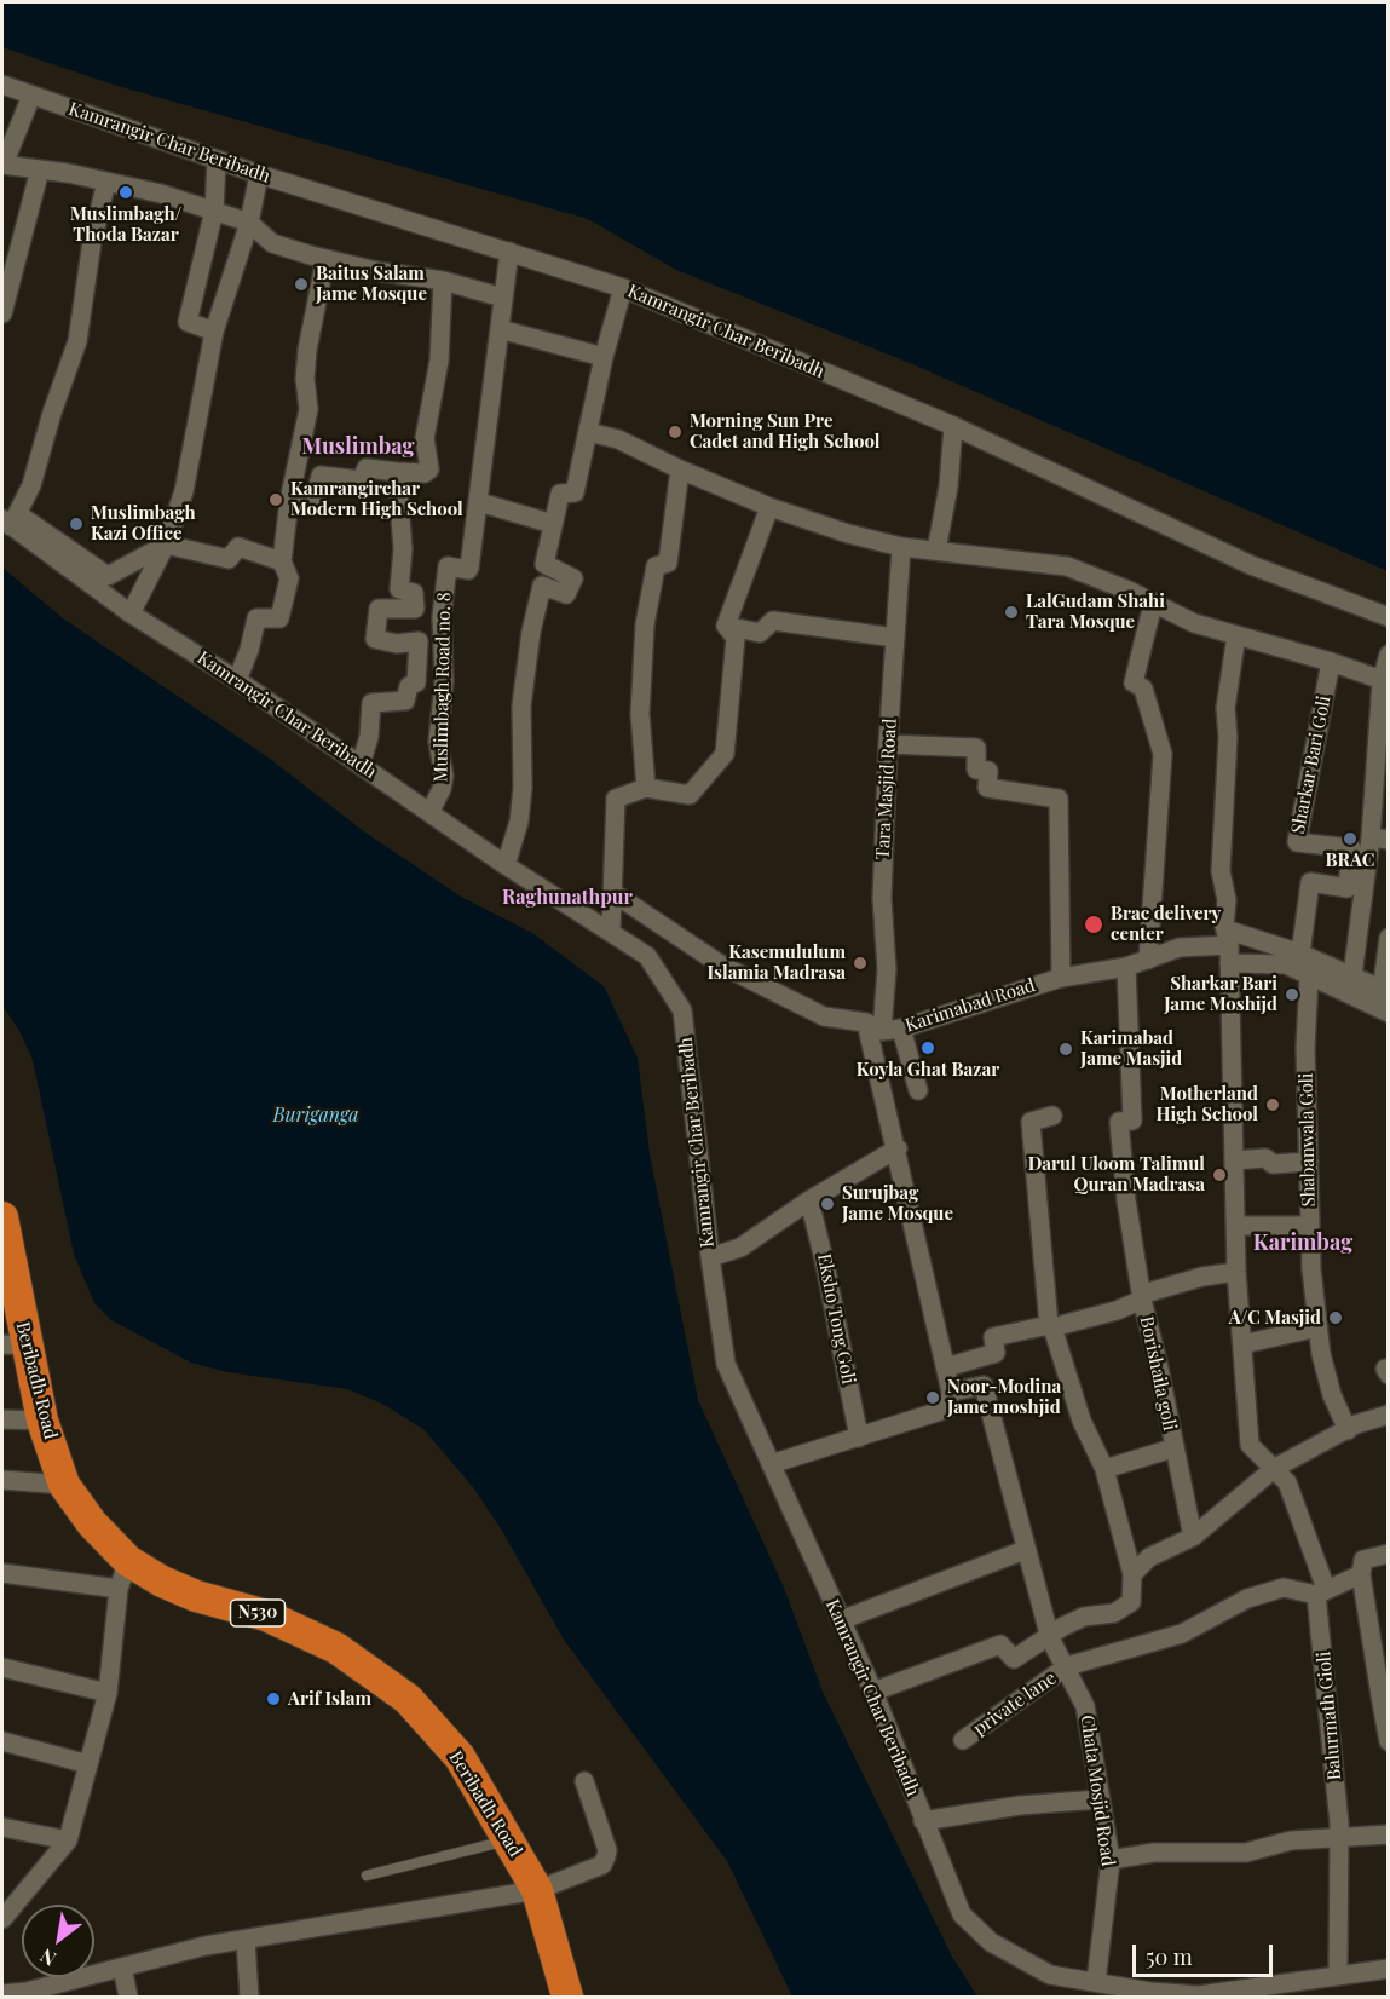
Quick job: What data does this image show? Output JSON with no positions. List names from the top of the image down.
{
  "streets": {
    "highway": ["Beribadh Road", "N530"],
    "street": [
      "Kamrangir Char Beribadh",
      "Muslimbagh Road no. 8",
      "Sharkar Bari Goli",
      "Tara Masjid Road",
      "Karimabad Road",
      "Shabanwala Goli",
      "Eksho Tong Goli",
      "Borishaila goli",
      "private lane",
      "Balurmath Gioli",
      "Chata Mosjid Road"
    ]
  },
  "crossings": [
    ["Kamrangir Char Beribadh", "Muslimbagh Road no. 8"],
    ["Kamrangir Char Beribadh", "Chata Mosjid Road"],
    ["Tara Masjid Road", "Karimabad Road"],
    ["Karimabad Road", "Shabanwala Goli"],
    ["Karimabad Road", "Borishaila goli"],
    ["Karimabad Road", "Balurmath Gioli"],
    ["private lane", "Balurmath Gioli"],
    ["private lane", "Chata Mosjid Road"]
  ],
  "districts": ["Muslimbag", "Raghunathpur", "Karimbag"],
  "water": ["Buriganga"],
  "places": [
    "Muslimbagh/ Thoda Bazar",
    "Baitus Salam Jame Mosque",
    "Morning Sun Pre Cadet and High School",
    "Kamrangirchar Modern High School",
    "Muslimbagh Kazi Office",
    "LalGudam Shahi Tara Mosque",
    "BRAC",
    "Brac delivery center",
    "Kasemululum Islamia Madrasa",
    "Sharkar Bari Jame Moshijd",
    "Koyla Ghat Bazar",
    "Karimabad Jame Masjid",
    "Motherland High School",
    "Darul Uloom Talimul Quran Madrasa",
    "Surujbag Jame Mosque",
    "A/C Masjid",
    "Noor-Modina Jame moshjid",
    "Arif Islam"
  ],
  "scale_bar": "50 m",
  "north": "bottom left"
}
